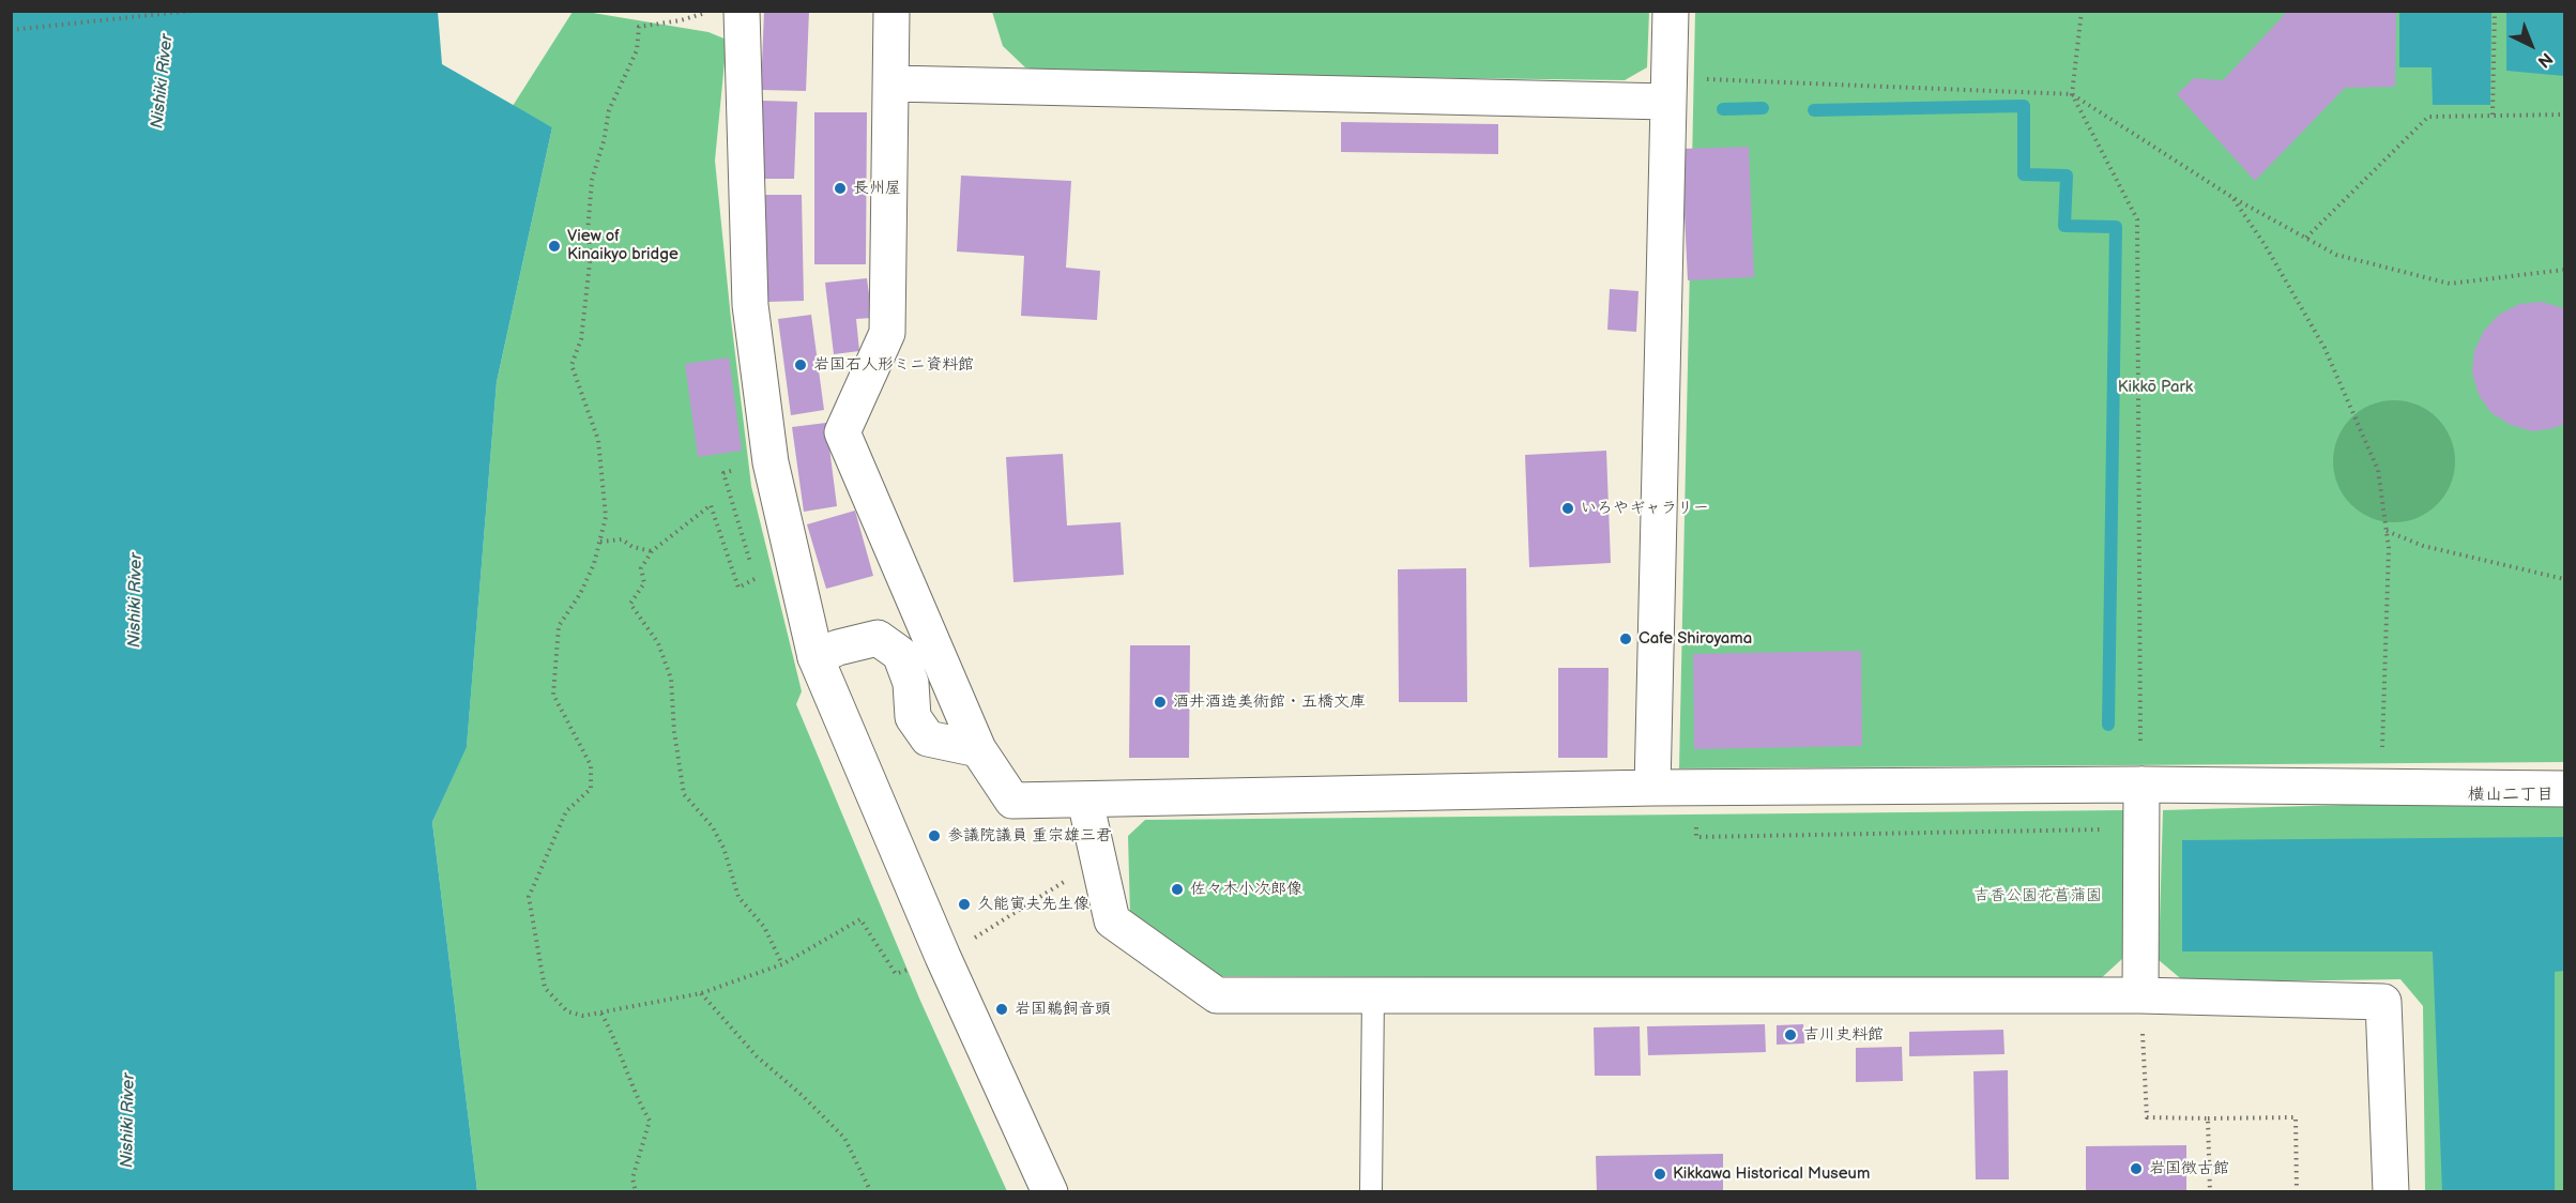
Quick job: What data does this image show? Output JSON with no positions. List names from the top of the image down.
{
  "districts": ["横山二丁目"],
  "water": ["Nishiki River"],
  "parks": ["Kikkō Park", "吉香公園花菖蒲園"],
  "places": [
    "長州屋",
    "View of Kinaikyo bridge",
    "岩国石人形ミニ資料館",
    "いろやギャラリー",
    "Cafe Shiroyama",
    "酒井酒造美術館・五橋文庫",
    "参議院議員 重宗雄三君",
    "佐々木小次郎像",
    "久能寅夫先生像",
    "岩国鵜飼音頭",
    "吉川史料館",
    "岩国徴古館",
    "Kikkawa Historical Museum"
  ],
  "north": "bottom right"
}
